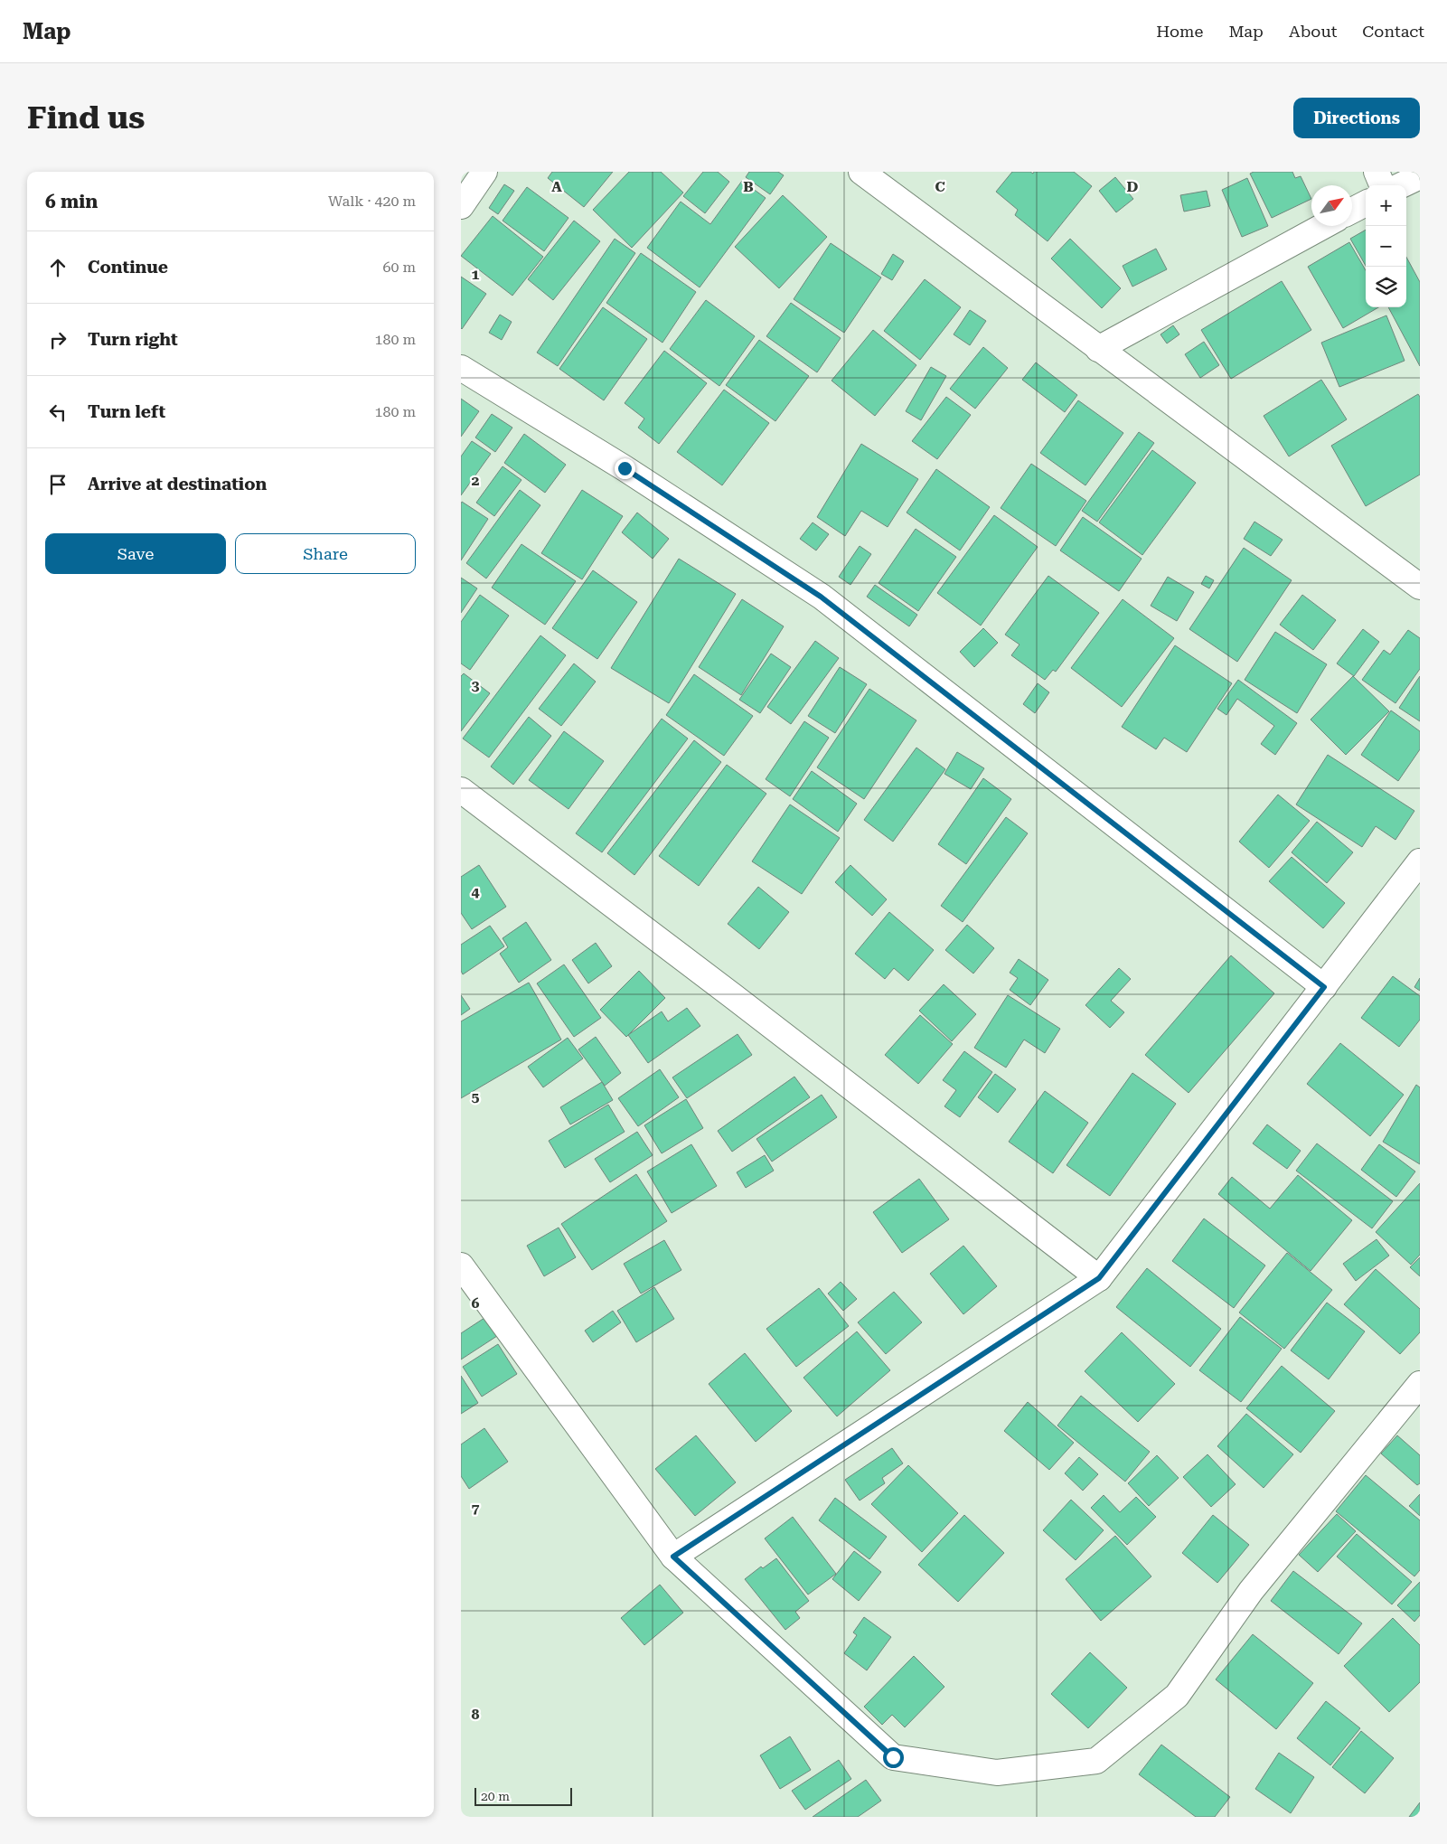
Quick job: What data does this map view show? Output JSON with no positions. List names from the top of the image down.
{
  "scale_bar": "20 m",
  "north": "top right",
  "page": {
    "header": "Map",
    "nav": [
      "Home",
      "Map",
      "About",
      "Contact"
    ],
    "buttons": [
      "Directions",
      ["Save", "Share"]
    ],
    "title": "Find us",
    "heading": ["6 min", "Walk · 420 m"],
    "map_buttons": ["+", "−"],
    "list": [
      ["Continue", "60 m"],
      ["Turn right", "180 m"],
      ["Turn left", "180 m"],
      "Arrive at destination"
    ],
    "scale": "20 m"
  },
  "grid": {
    "columns": [
      "A",
      "B",
      "C",
      "D"
    ],
    "rows": [
      "1",
      "2",
      "3",
      "4",
      "5",
      "6",
      "7",
      "8"
    ]
  }
}
